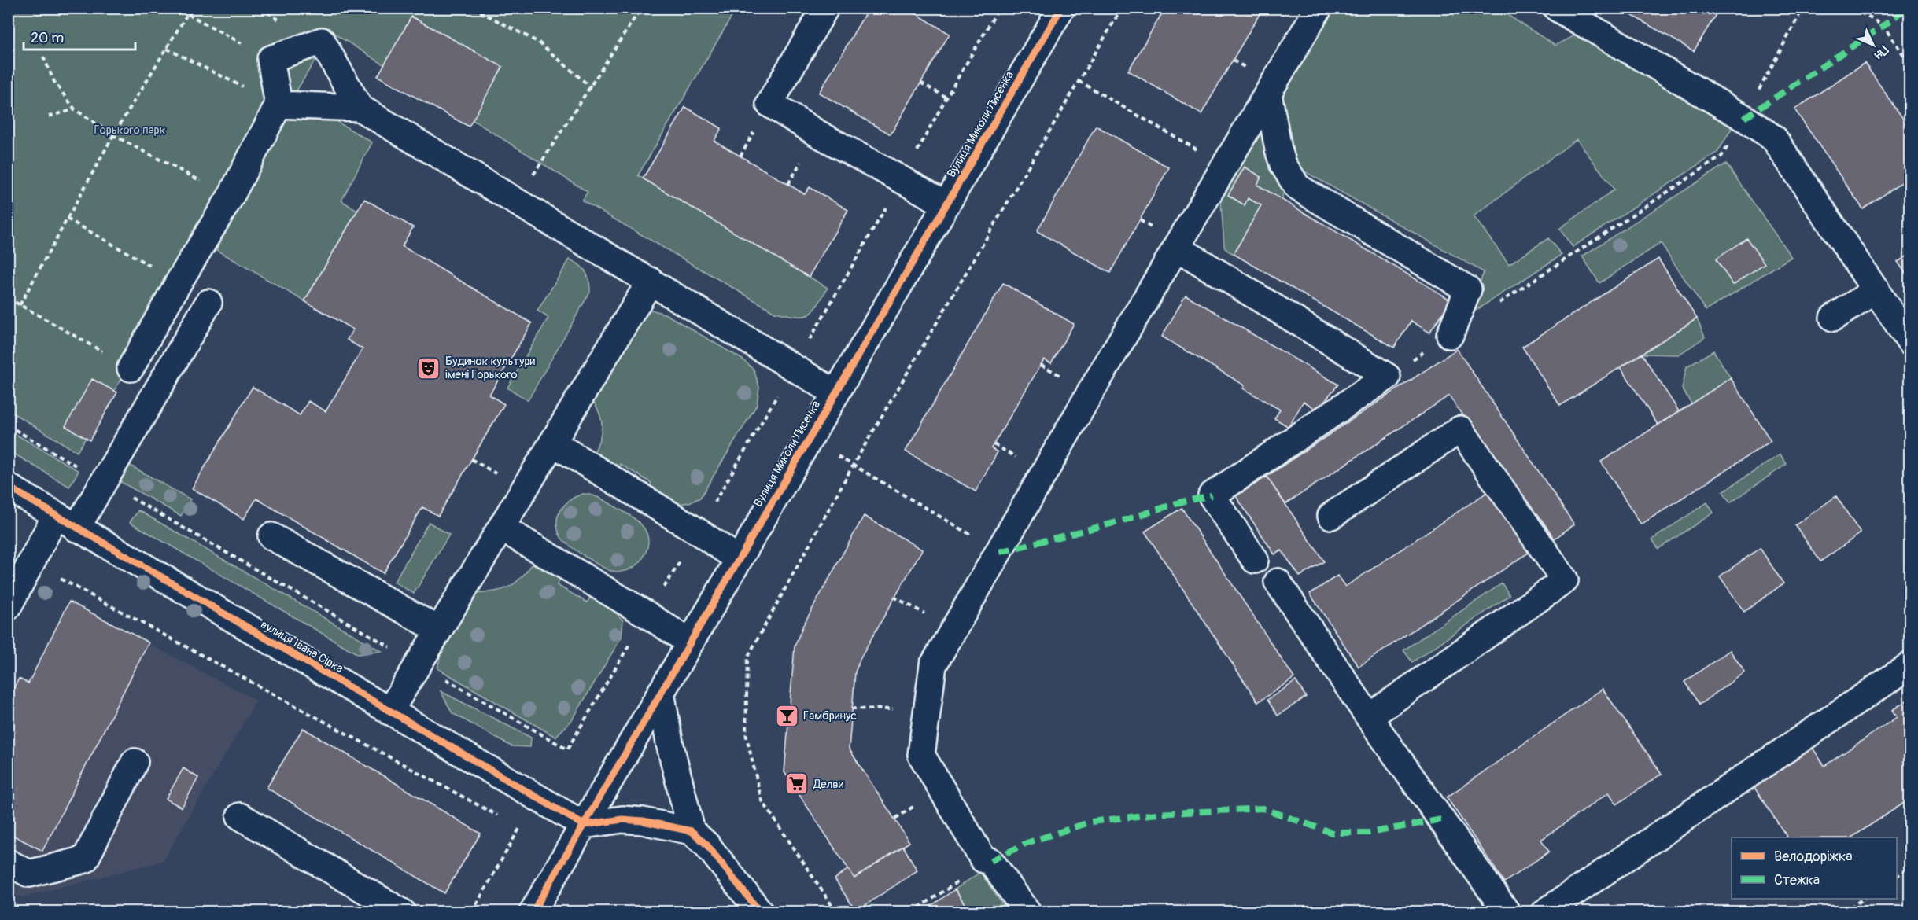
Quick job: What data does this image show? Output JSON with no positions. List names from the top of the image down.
{
  "streets": {
    "street": ["Вулиця Миколи Лисенка", "вулиця Івана Сірка"]
  },
  "crossings": [
    ["Вулиця Миколи Лисенка", "вулиця Івана Сірка"]
  ],
  "parks": ["Горького парк"],
  "places": {
    "theatre": ["Будинок культури імені Горького"],
    "bar": ["Гамбринус"],
    "supermarket": ["Делви"]
  },
  "legend": ["Велодоріжка", "Стежка"],
  "scale_bar": "20 m",
  "north": "bottom right"
}
